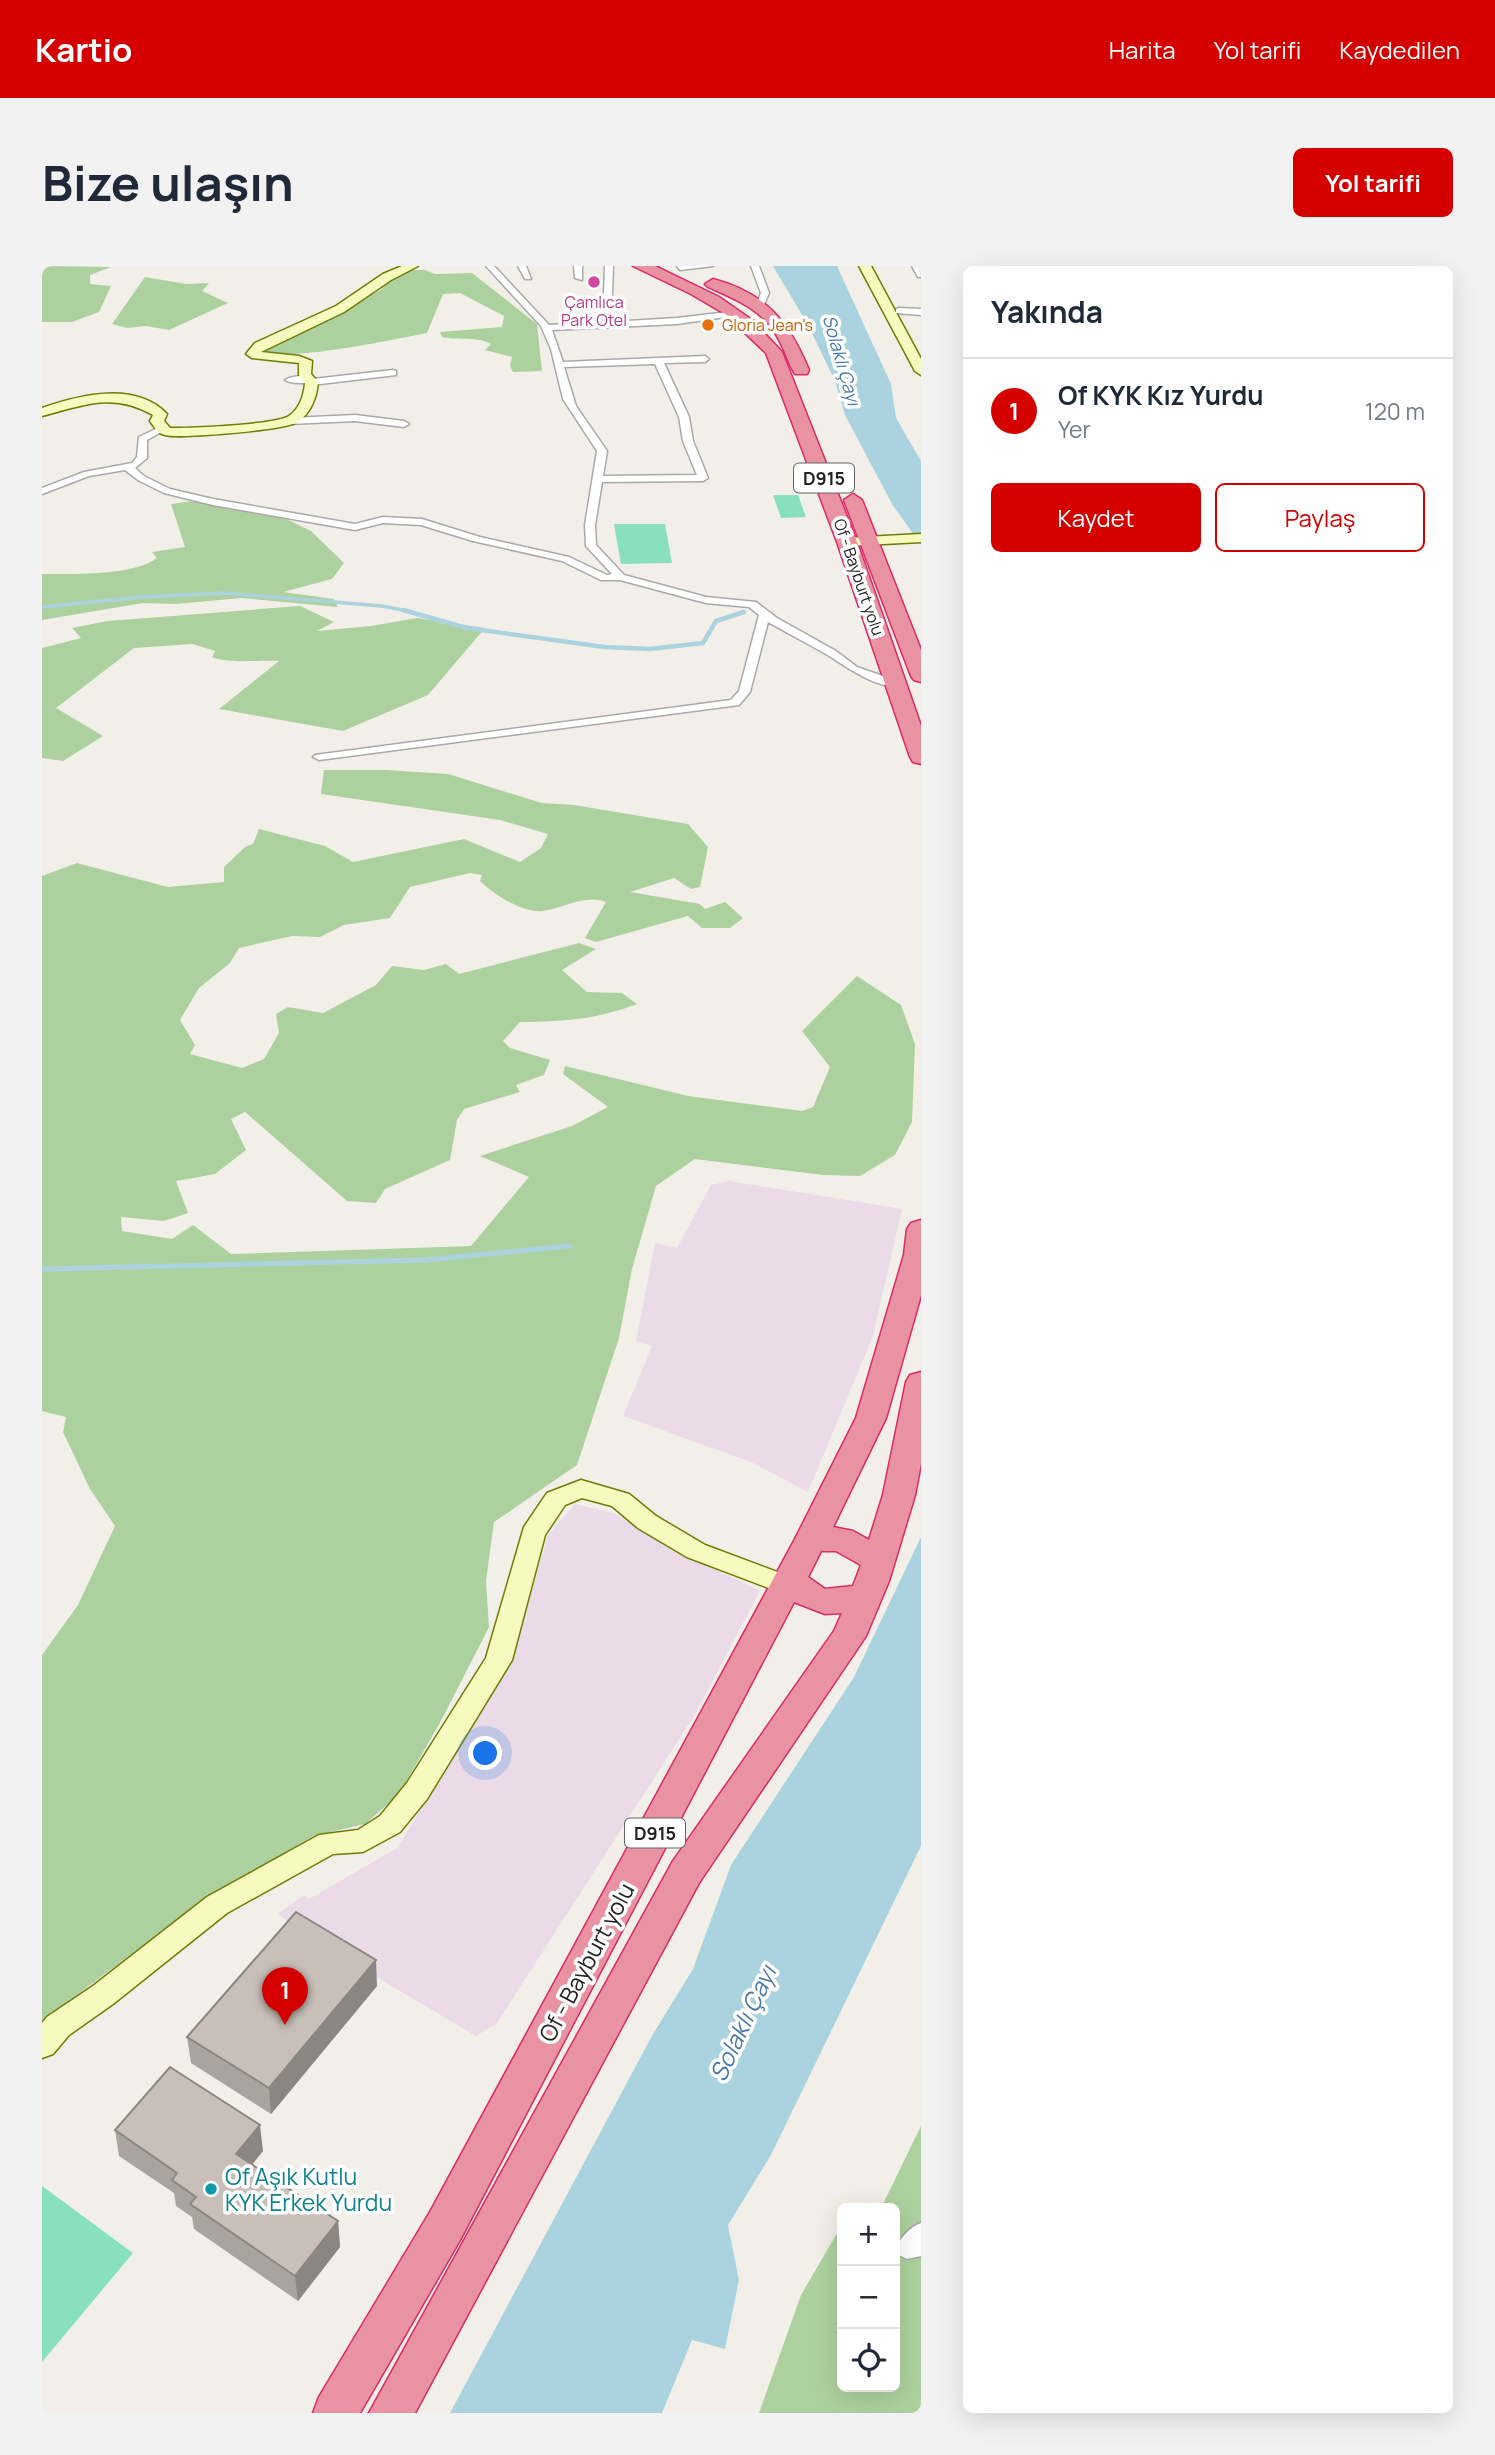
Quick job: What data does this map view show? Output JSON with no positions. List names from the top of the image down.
{
  "streets": {
    "highway": ["D915", "Of - Bayburt yolu"]
  },
  "crossings": [
    ["D915", "Of - Bayburt yolu"]
  ],
  "water": ["Solaklı Çayı"],
  "places": ["Çamlıca Park Otel", "Gloria Jean's", "Of Aşık Kutlu KYK Erkek Yurdu"],
  "page": {
    "header": "Kartio",
    "nav": ["Harita", "Yol tarifi", "Kaydedilen"],
    "buttons": [
      "Yol tarifi",
      ["Kaydet", "Paylaş"]
    ],
    "title": "Bize ulaşın",
    "heading": "Yakında",
    "list": [
      {
        "mark": "1",
        "name": "Of KYK Kız Yurdu",
        "note": "Yer",
        "value": "120 m"
      }
    ],
    "pins": "1",
    "map_buttons": ["+", "−"]
  }
}
